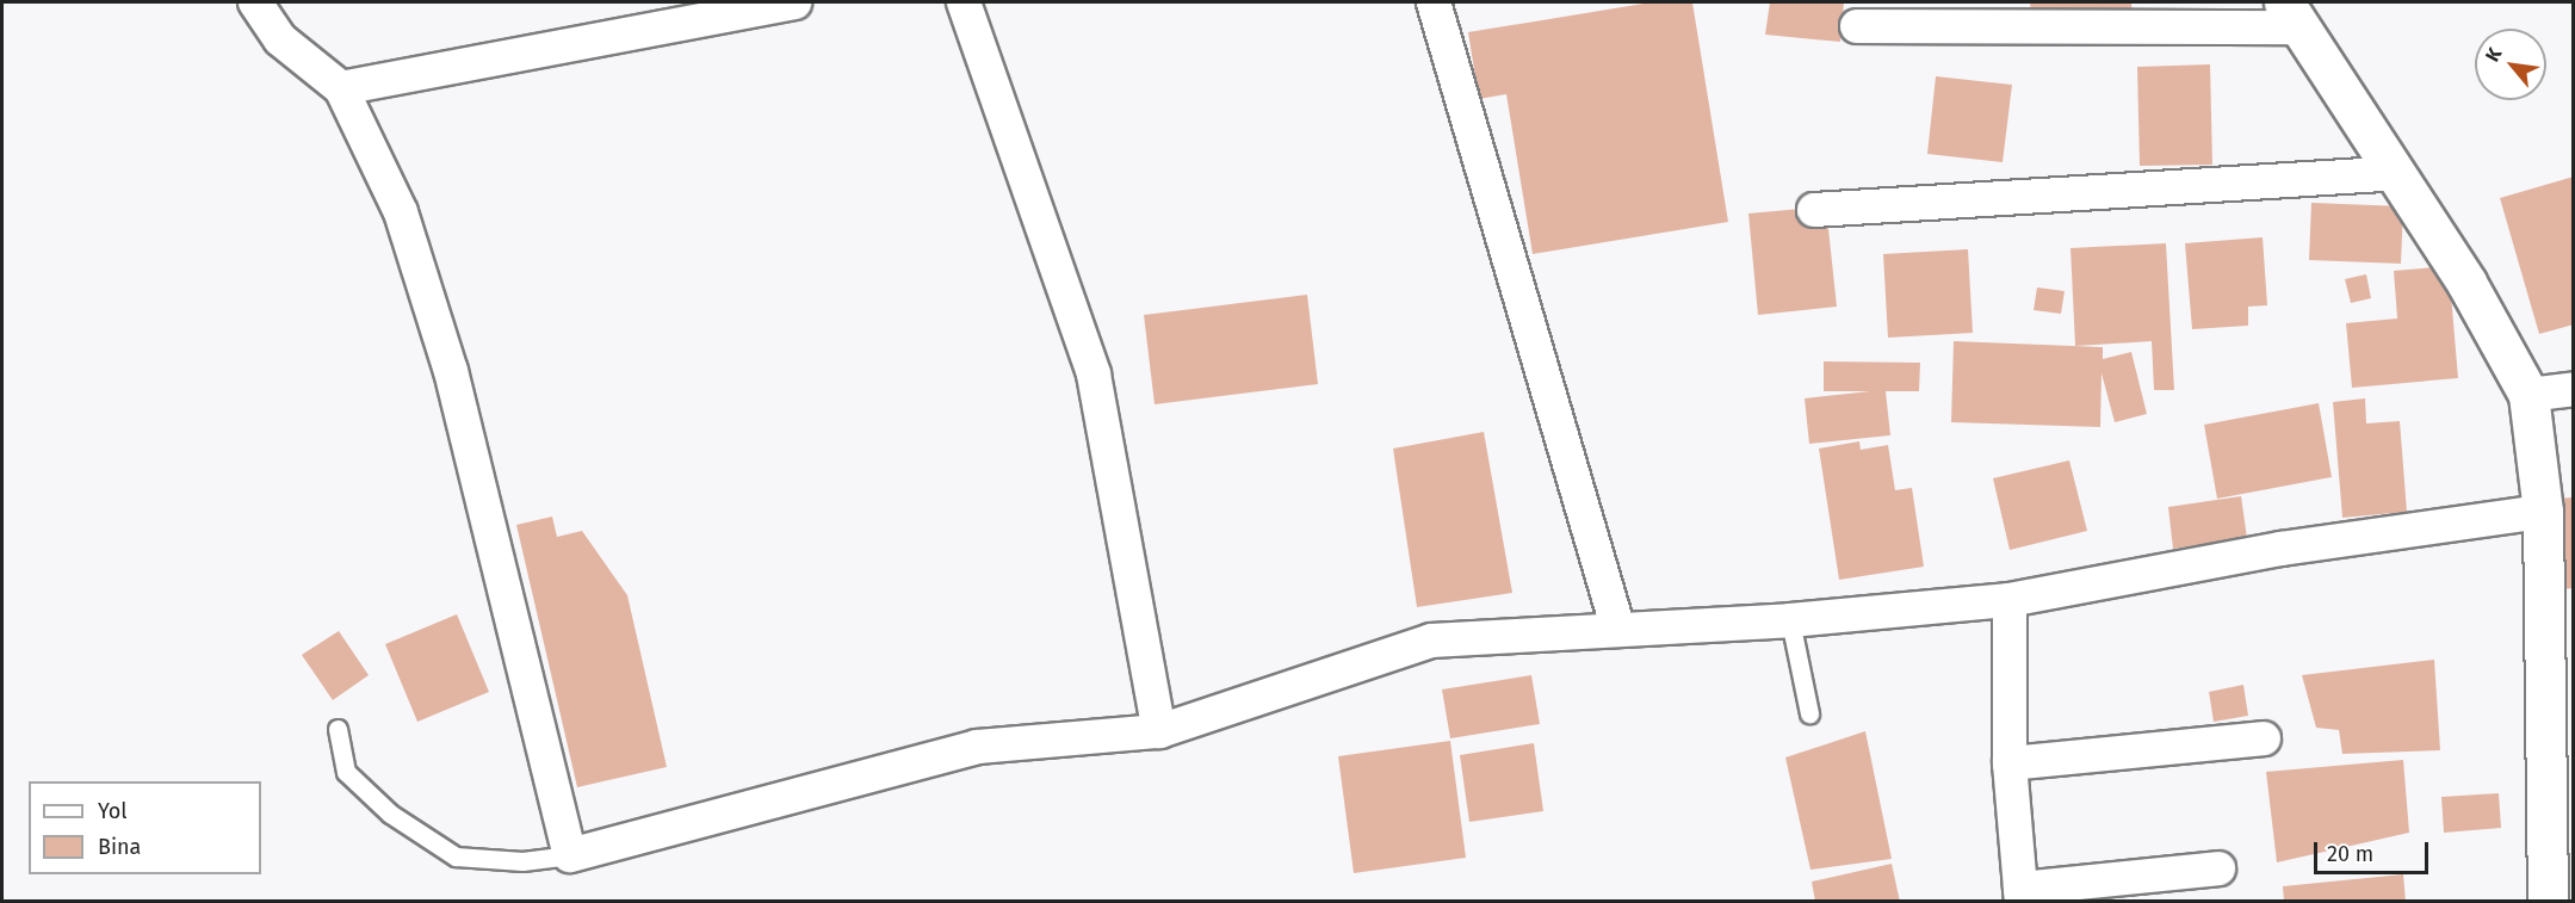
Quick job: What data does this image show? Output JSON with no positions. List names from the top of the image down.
{
  "legend": ["Yol", "Bina"],
  "scale_bar": "20 m",
  "north": "top left"
}
